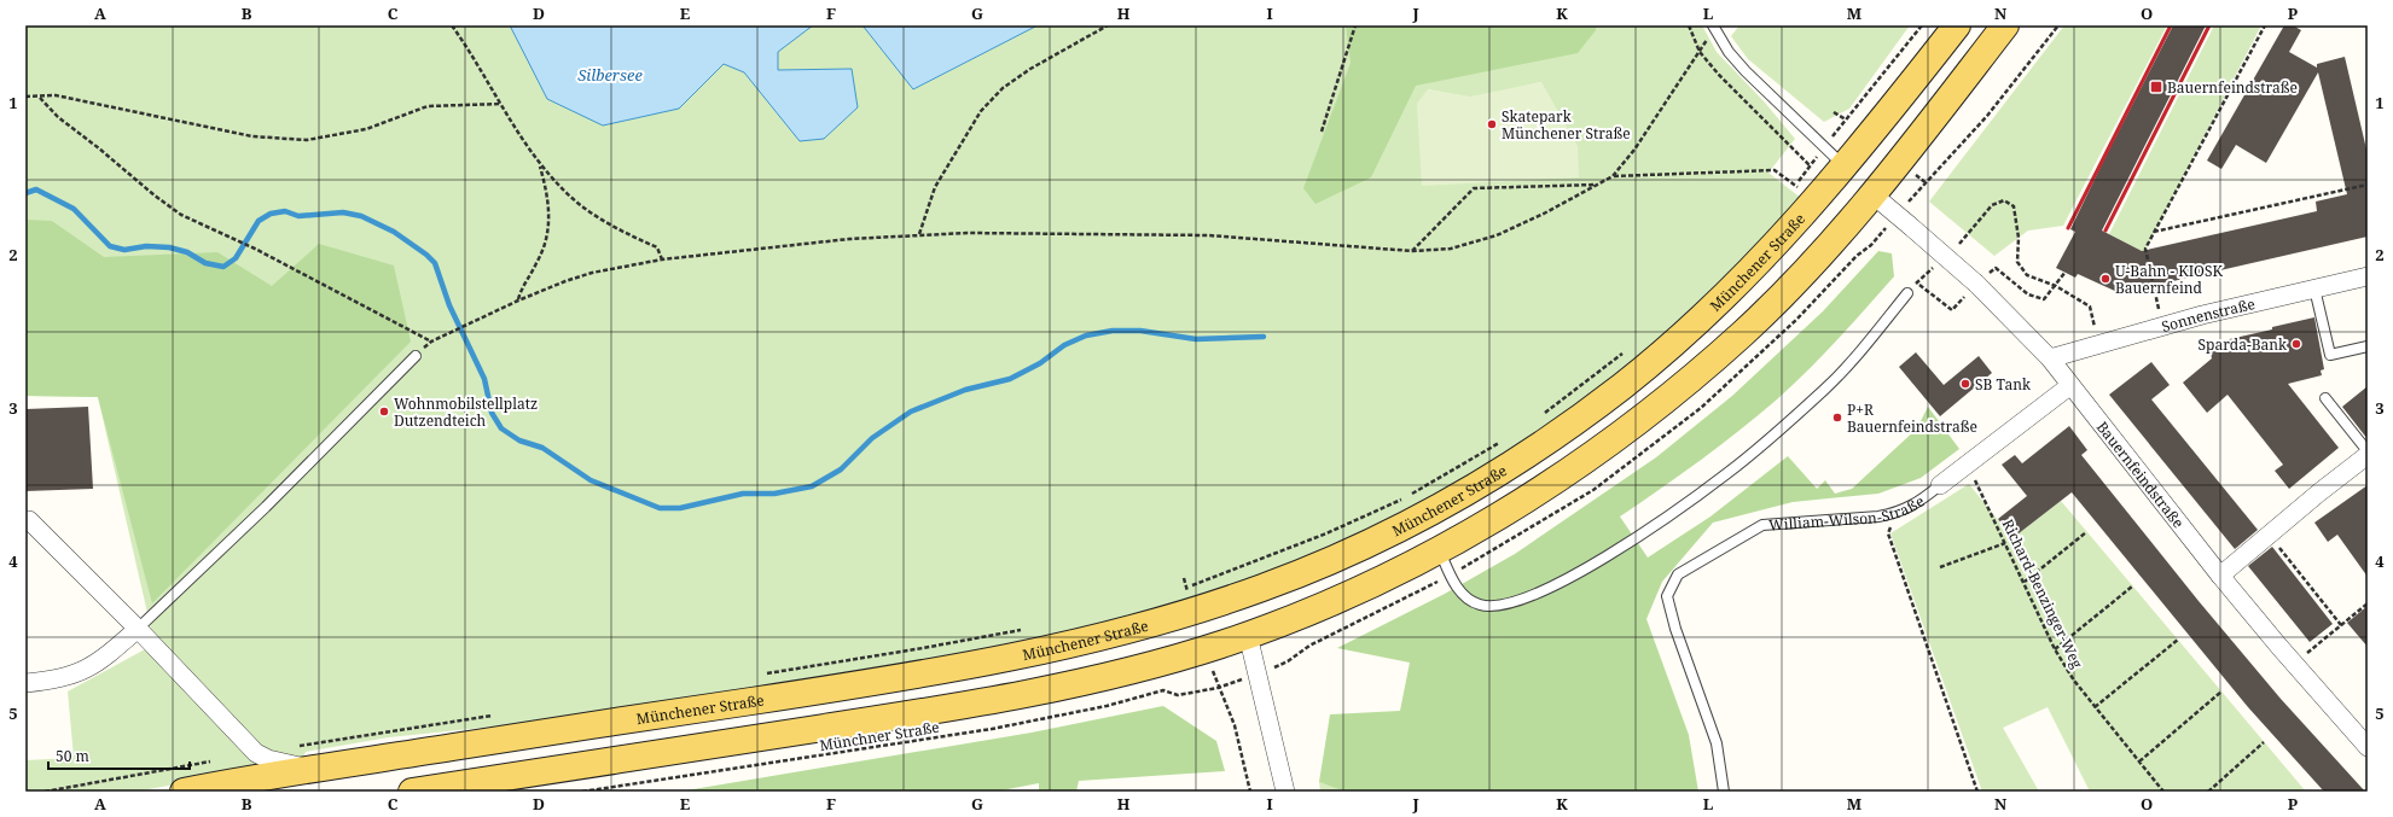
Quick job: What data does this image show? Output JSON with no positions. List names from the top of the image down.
{
  "streets": {
    "main road": ["Münchener Straße"],
    "street": ["Sonnenstraße", "Bauernfeindstraße", "William-Wilson-Straße"],
    "path": ["Richard-Benzinger-Weg", "Münchner Straße"]
  },
  "crossings": [
    ["Sonnenstraße", "Bauernfeindstraße"],
    ["Bauernfeindstraße", "William-Wilson-Straße"],
    ["William-Wilson-Straße", "Richard-Benzinger-Weg"]
  ],
  "water": ["Silbersee"],
  "places": {
    "transit": ["Bauernfeindstraße"],
    "other": [
      "Skatepark Münchener Straße",
      "U-Bahn - KIOSK Bauernfeind",
      "Sparda-Bank",
      "SB Tank",
      "Wohnmobilstellplatz Dutzendteich",
      "P+R Bauernfeindstraße"
    ]
  },
  "scale_bar": "50 m",
  "grid": {
    "columns": [
      "A",
      "B",
      "C",
      "D",
      "E",
      "F",
      "G",
      "H",
      "I",
      "J",
      "K",
      "L",
      "M",
      "N",
      "O",
      "P"
    ],
    "rows": [
      "1",
      "2",
      "3",
      "4",
      "5"
    ]
  }
}
